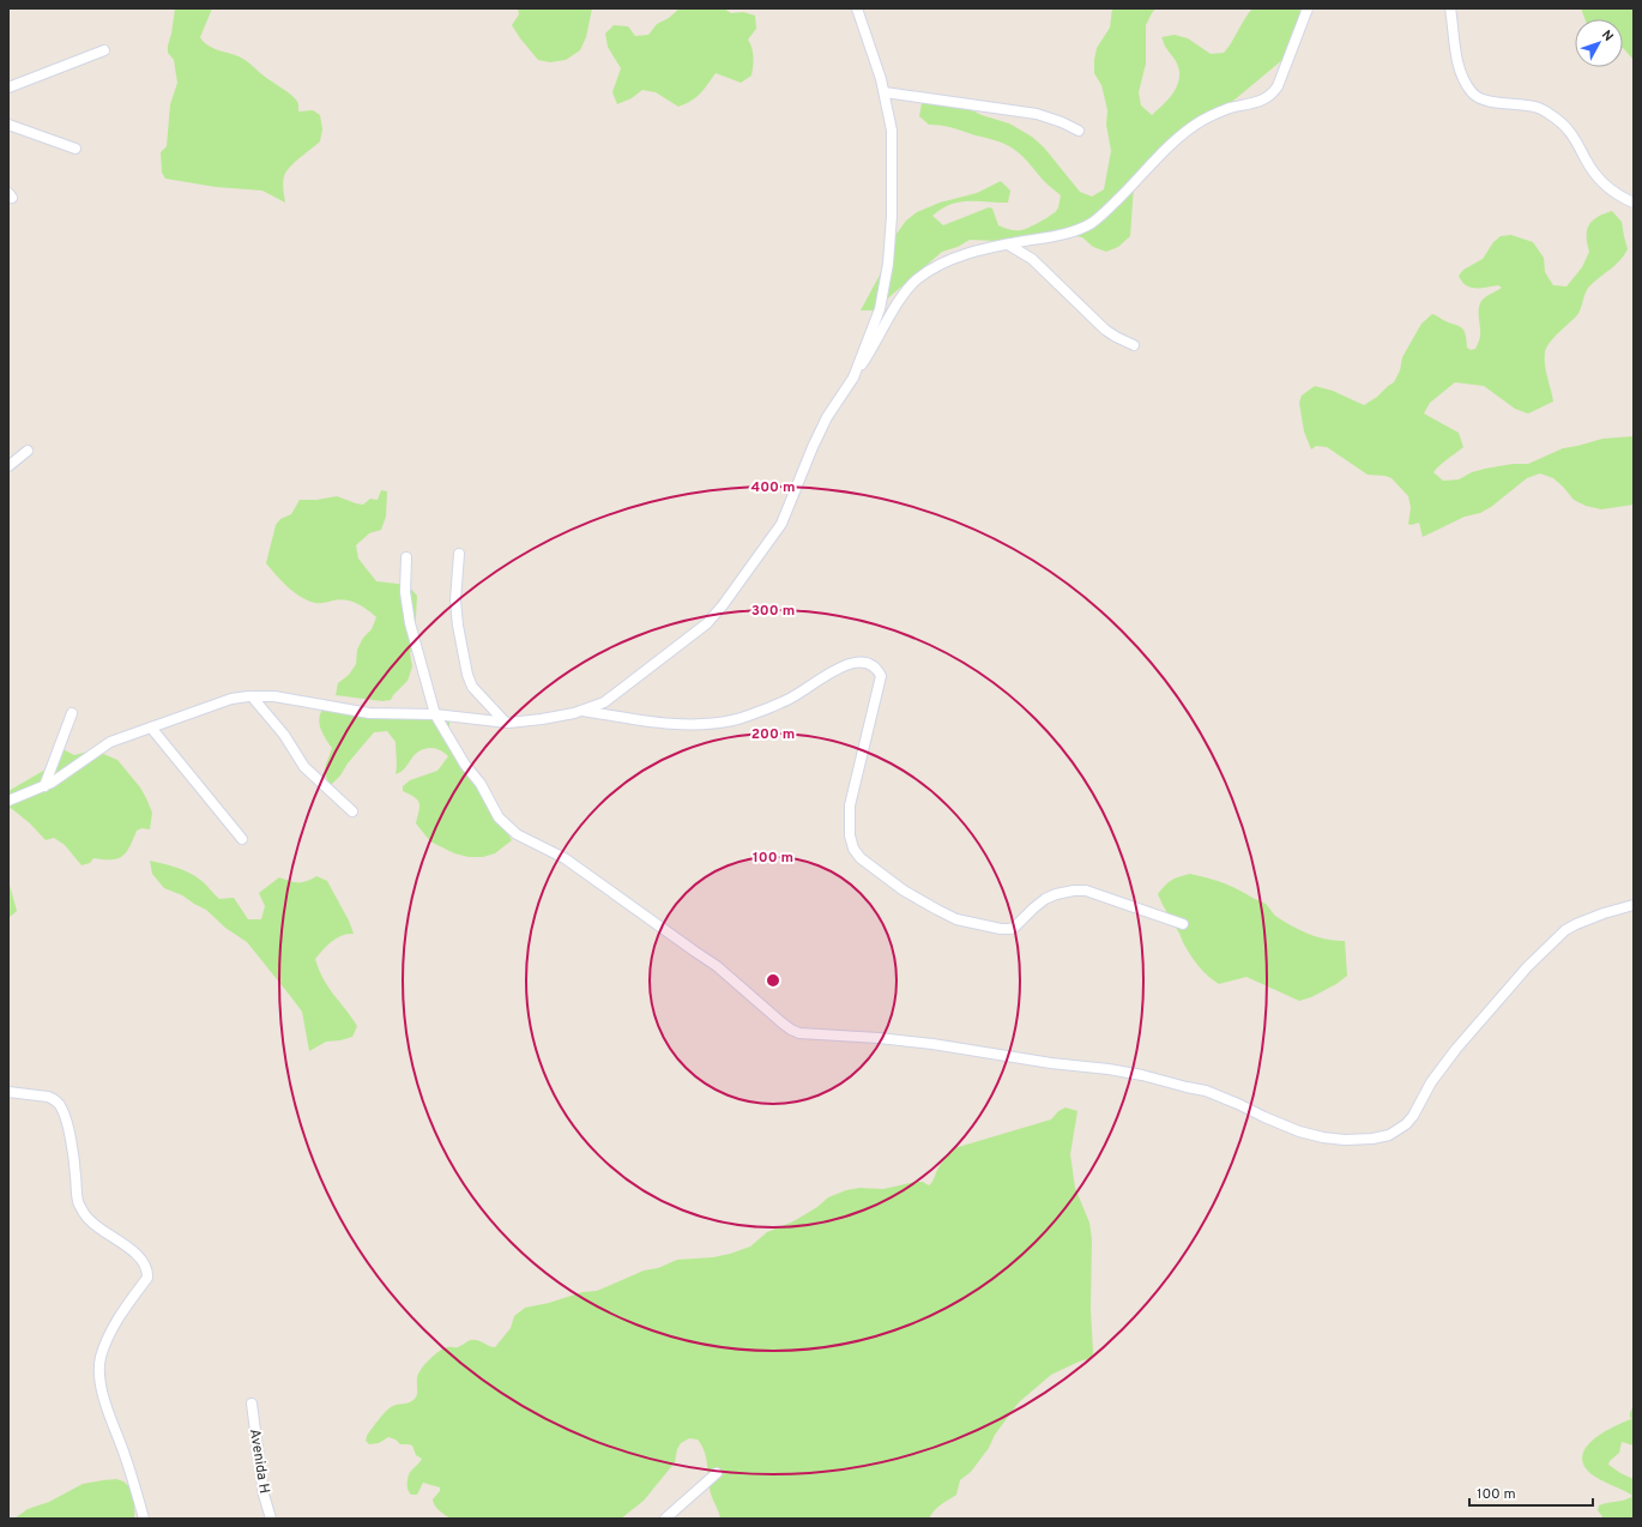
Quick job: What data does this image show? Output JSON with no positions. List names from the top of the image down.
{
  "streets": {
    "street": ["Avenida H"]
  },
  "scale_bar": "100 m",
  "north": "top right",
  "rings": [
    "400 m",
    "300 m",
    "200 m",
    "100 m"
  ]
}
